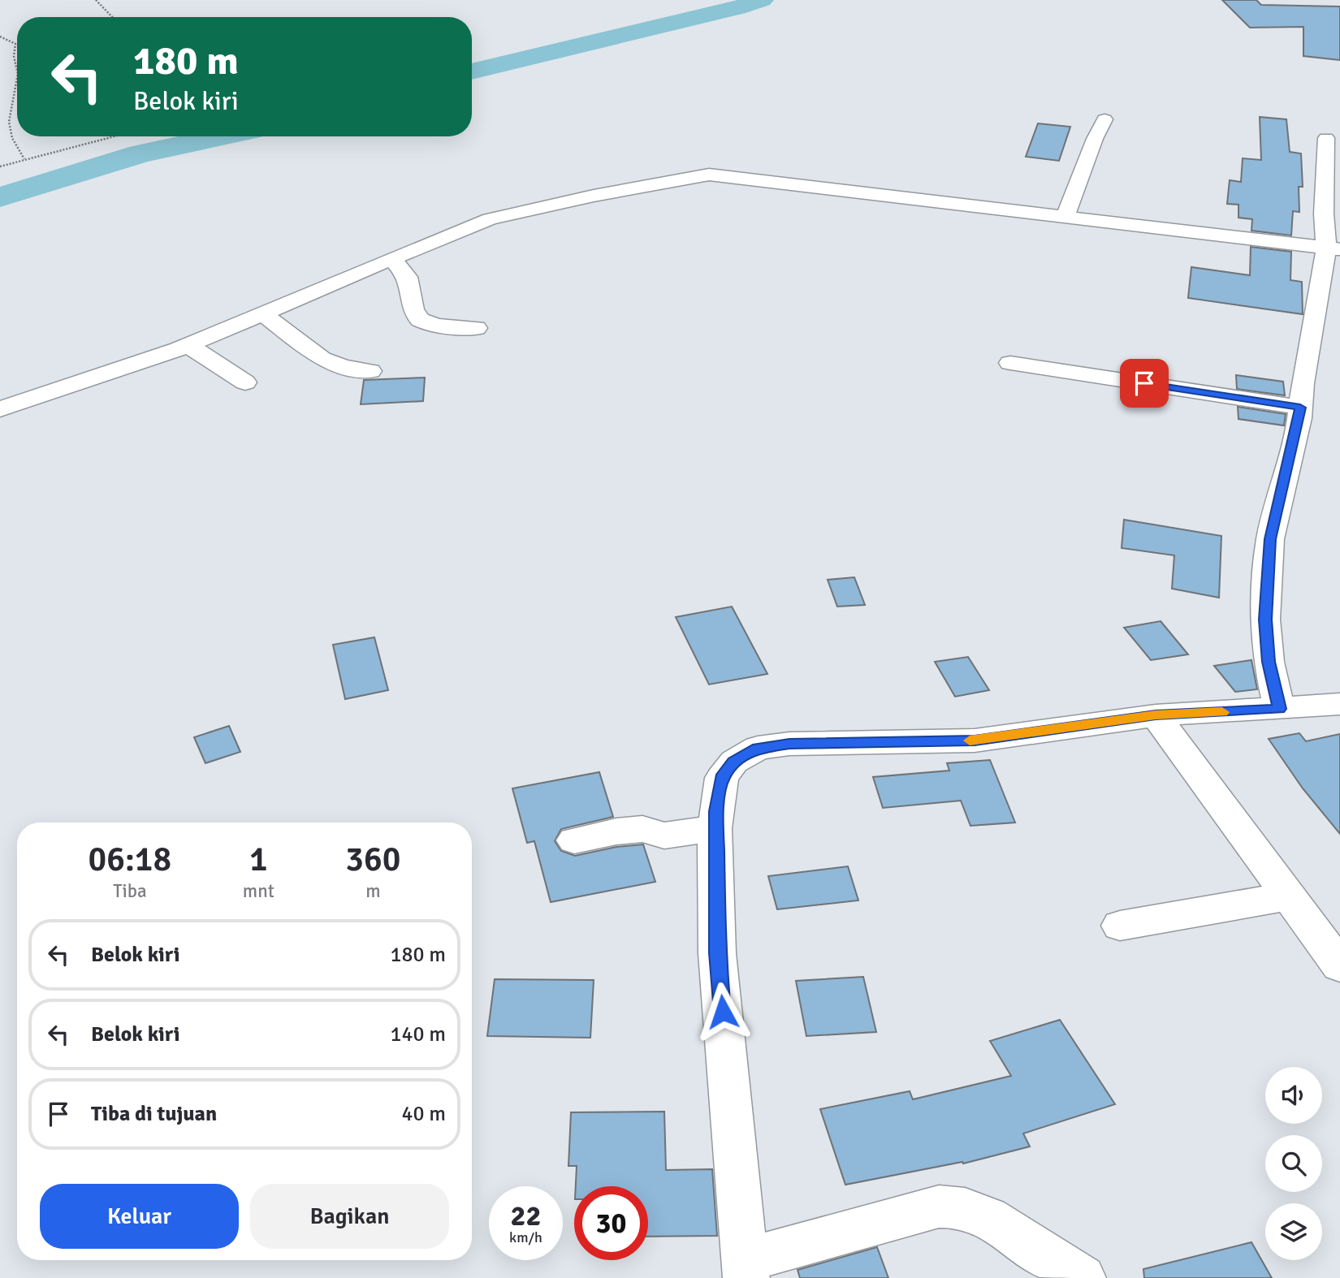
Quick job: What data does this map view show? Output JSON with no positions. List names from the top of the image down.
{
  "page": {
    "turn": ["180 m", "Belok kiri"],
    "eta": [
      "06:18",
      "Tiba",
      "1",
      "mnt",
      "360",
      "m"
    ],
    "list": [
      {
        "name": "Belok kiri",
        "value": "180 m"
      },
      {
        "name": "Belok kiri",
        "value": "140 m"
      },
      {
        "name": "Tiba di tujuan",
        "value": "40 m"
      }
    ],
    "buttons": ["Keluar", "Bagikan"],
    "speed": "22 km/h",
    "limit": "30"
  }
}
